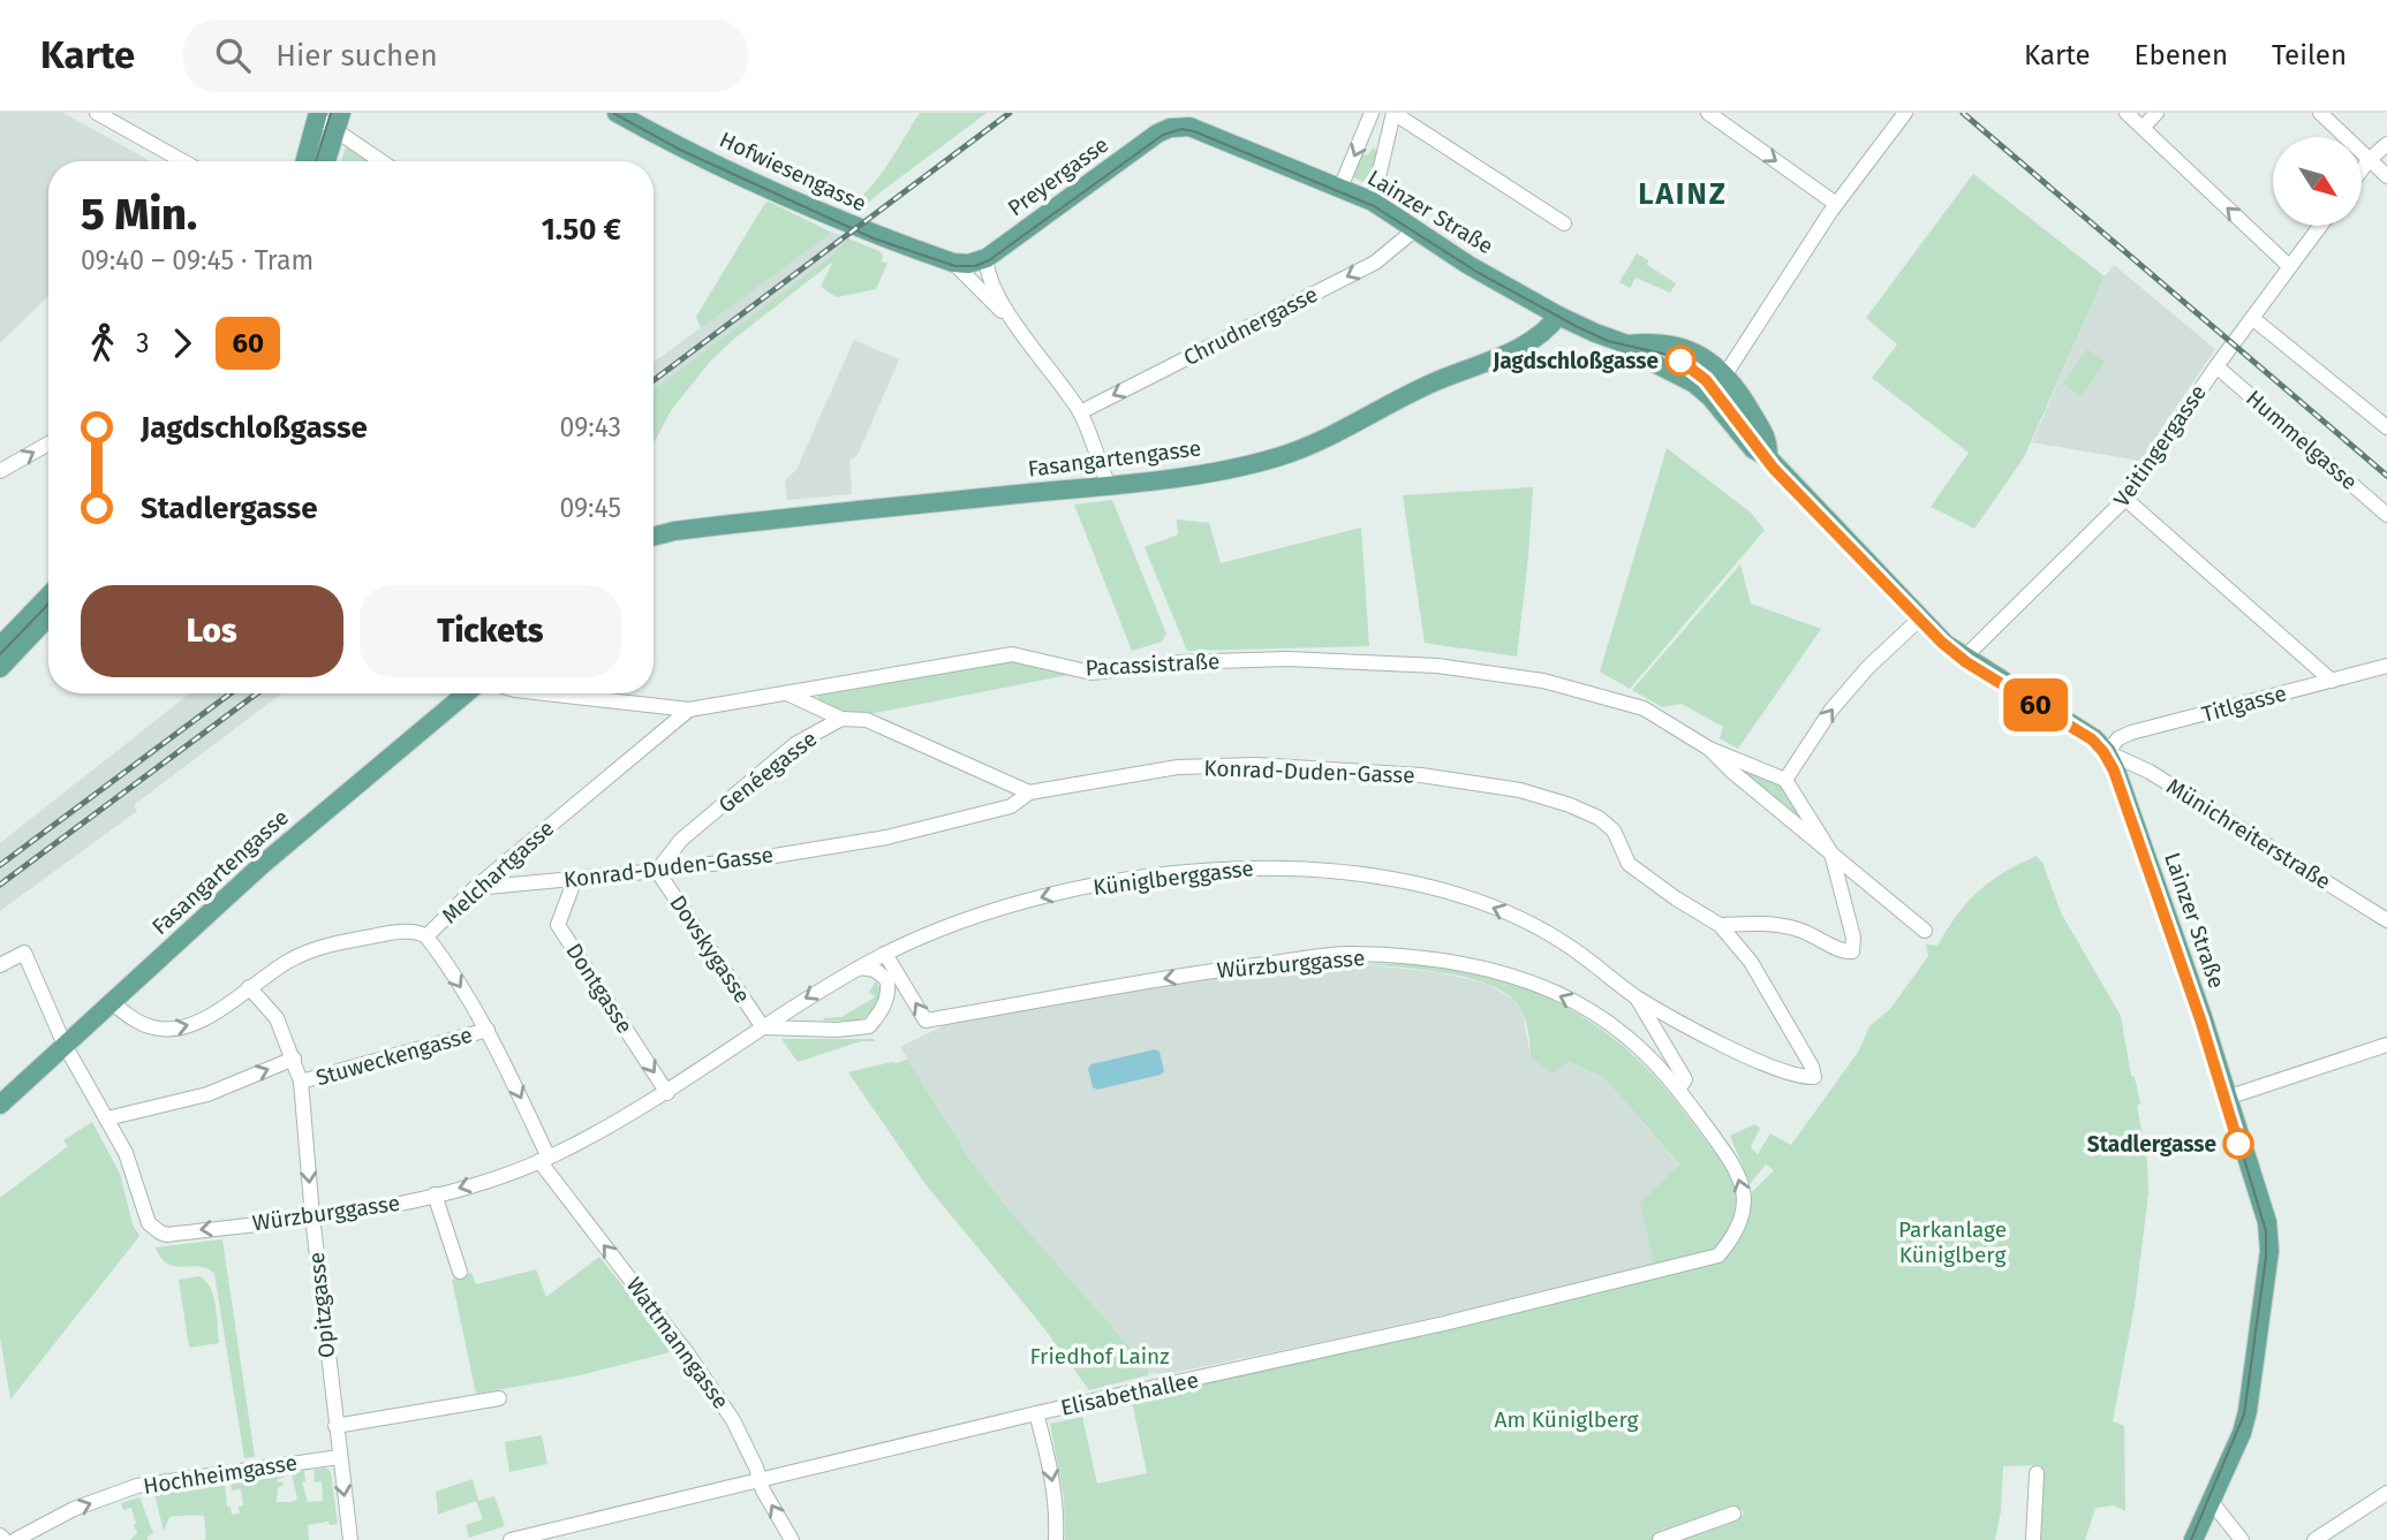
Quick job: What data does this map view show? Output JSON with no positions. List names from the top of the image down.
{
  "streets": {
    "main road": [
      "Hofwiesengasse",
      "Preyergasse",
      "Lainzer Straße",
      "Fasangartengasse"
    ],
    "street": [
      "Chrudnergasse",
      "Hummelgasse",
      "Veitingergasse",
      "Pacassistraße",
      "Titlgasse",
      "Genéegasse",
      "Konrad-Duden-Gasse",
      "Münichreiterstraße",
      "Melchartgasse",
      "Küniglberggasse",
      "Dovskygasse",
      "Würzburggasse",
      "Dontgasse",
      "Stuweckengasse",
      "Opitzgasse",
      "Wattmanngasse",
      "Elisabethallee",
      "Hochheimgasse"
    ]
  },
  "crossings": [
    ["Hofwiesengasse", "Preyergasse"],
    ["Hofwiesengasse", "Chrudnergasse"],
    ["Hofwiesengasse", "Fasangartengasse"],
    ["Preyergasse", "Lainzer Straße"],
    ["Lainzer Straße", "Chrudnergasse"],
    ["Lainzer Straße", "Veitingergasse"],
    ["Lainzer Straße", "Fasangartengasse"],
    ["Lainzer Straße", "Titlgasse"],
    ["Lainzer Straße", "Münichreiterstraße"],
    ["Hummelgasse", "Veitingergasse"],
    ["Fasangartengasse", "Melchartgasse"],
    ["Fasangartengasse", "Würzburggasse"],
    ["Pacassistraße", "Melchartgasse"],
    ["Titlgasse", "Münichreiterstraße"],
    ["Genéegasse", "Konrad-Duden-Gasse"],
    ["Genéegasse", "Dovskygasse"],
    ["Konrad-Duden-Gasse", "Melchartgasse"],
    ["Konrad-Duden-Gasse", "Küniglberggasse"],
    ["Konrad-Duden-Gasse", "Dovskygasse"],
    ["Konrad-Duden-Gasse", "Dontgasse"],
    ["Melchartgasse", "Opitzgasse"],
    ["Melchartgasse", "Wattmanngasse"],
    ["Küniglberggasse", "Würzburggasse"],
    ["Dovskygasse", "Würzburggasse"],
    ["Würzburggasse", "Dontgasse"],
    ["Würzburggasse", "Stuweckengasse"],
    ["Würzburggasse", "Opitzgasse"],
    ["Würzburggasse", "Wattmanngasse"],
    ["Würzburggasse", "Elisabethallee"],
    ["Stuweckengasse", "Opitzgasse"],
    ["Stuweckengasse", "Wattmanngasse"],
    ["Opitzgasse", "Hochheimgasse"],
    ["Wattmanngasse", "Elisabethallee"]
  ],
  "one_way": [
    "Chrudnergasse",
    "Küniglberggasse",
    "Würzburggasse",
    "Dontgasse",
    "Stuweckengasse",
    "Opitzgasse",
    "Hochheimgasse"
  ],
  "districts": ["LAINZ"],
  "parks": ["Parkanlage Küniglberg", "Friedhof Lainz", "Am Küniglberg"],
  "places": ["Jagdschloßgasse", "Stadlergasse"],
  "lines": ["tram line 60"],
  "north": "bottom right",
  "page": {
    "header": "Karte",
    "search": "Hier suchen",
    "nav": ["Karte", "Ebenen", "Teilen"],
    "on_map": "60",
    "heading": ["5 Min.", "09:40 – 09:45 · Tram", "1.50 €"],
    "legs": ["3", "60"],
    "list": [
      {
        "name": "Jagdschloßgasse",
        "value": "09:43"
      },
      {
        "name": "Stadlergasse",
        "value": "09:45"
      }
    ],
    "buttons": ["Los", "Tickets"]
  }
}
